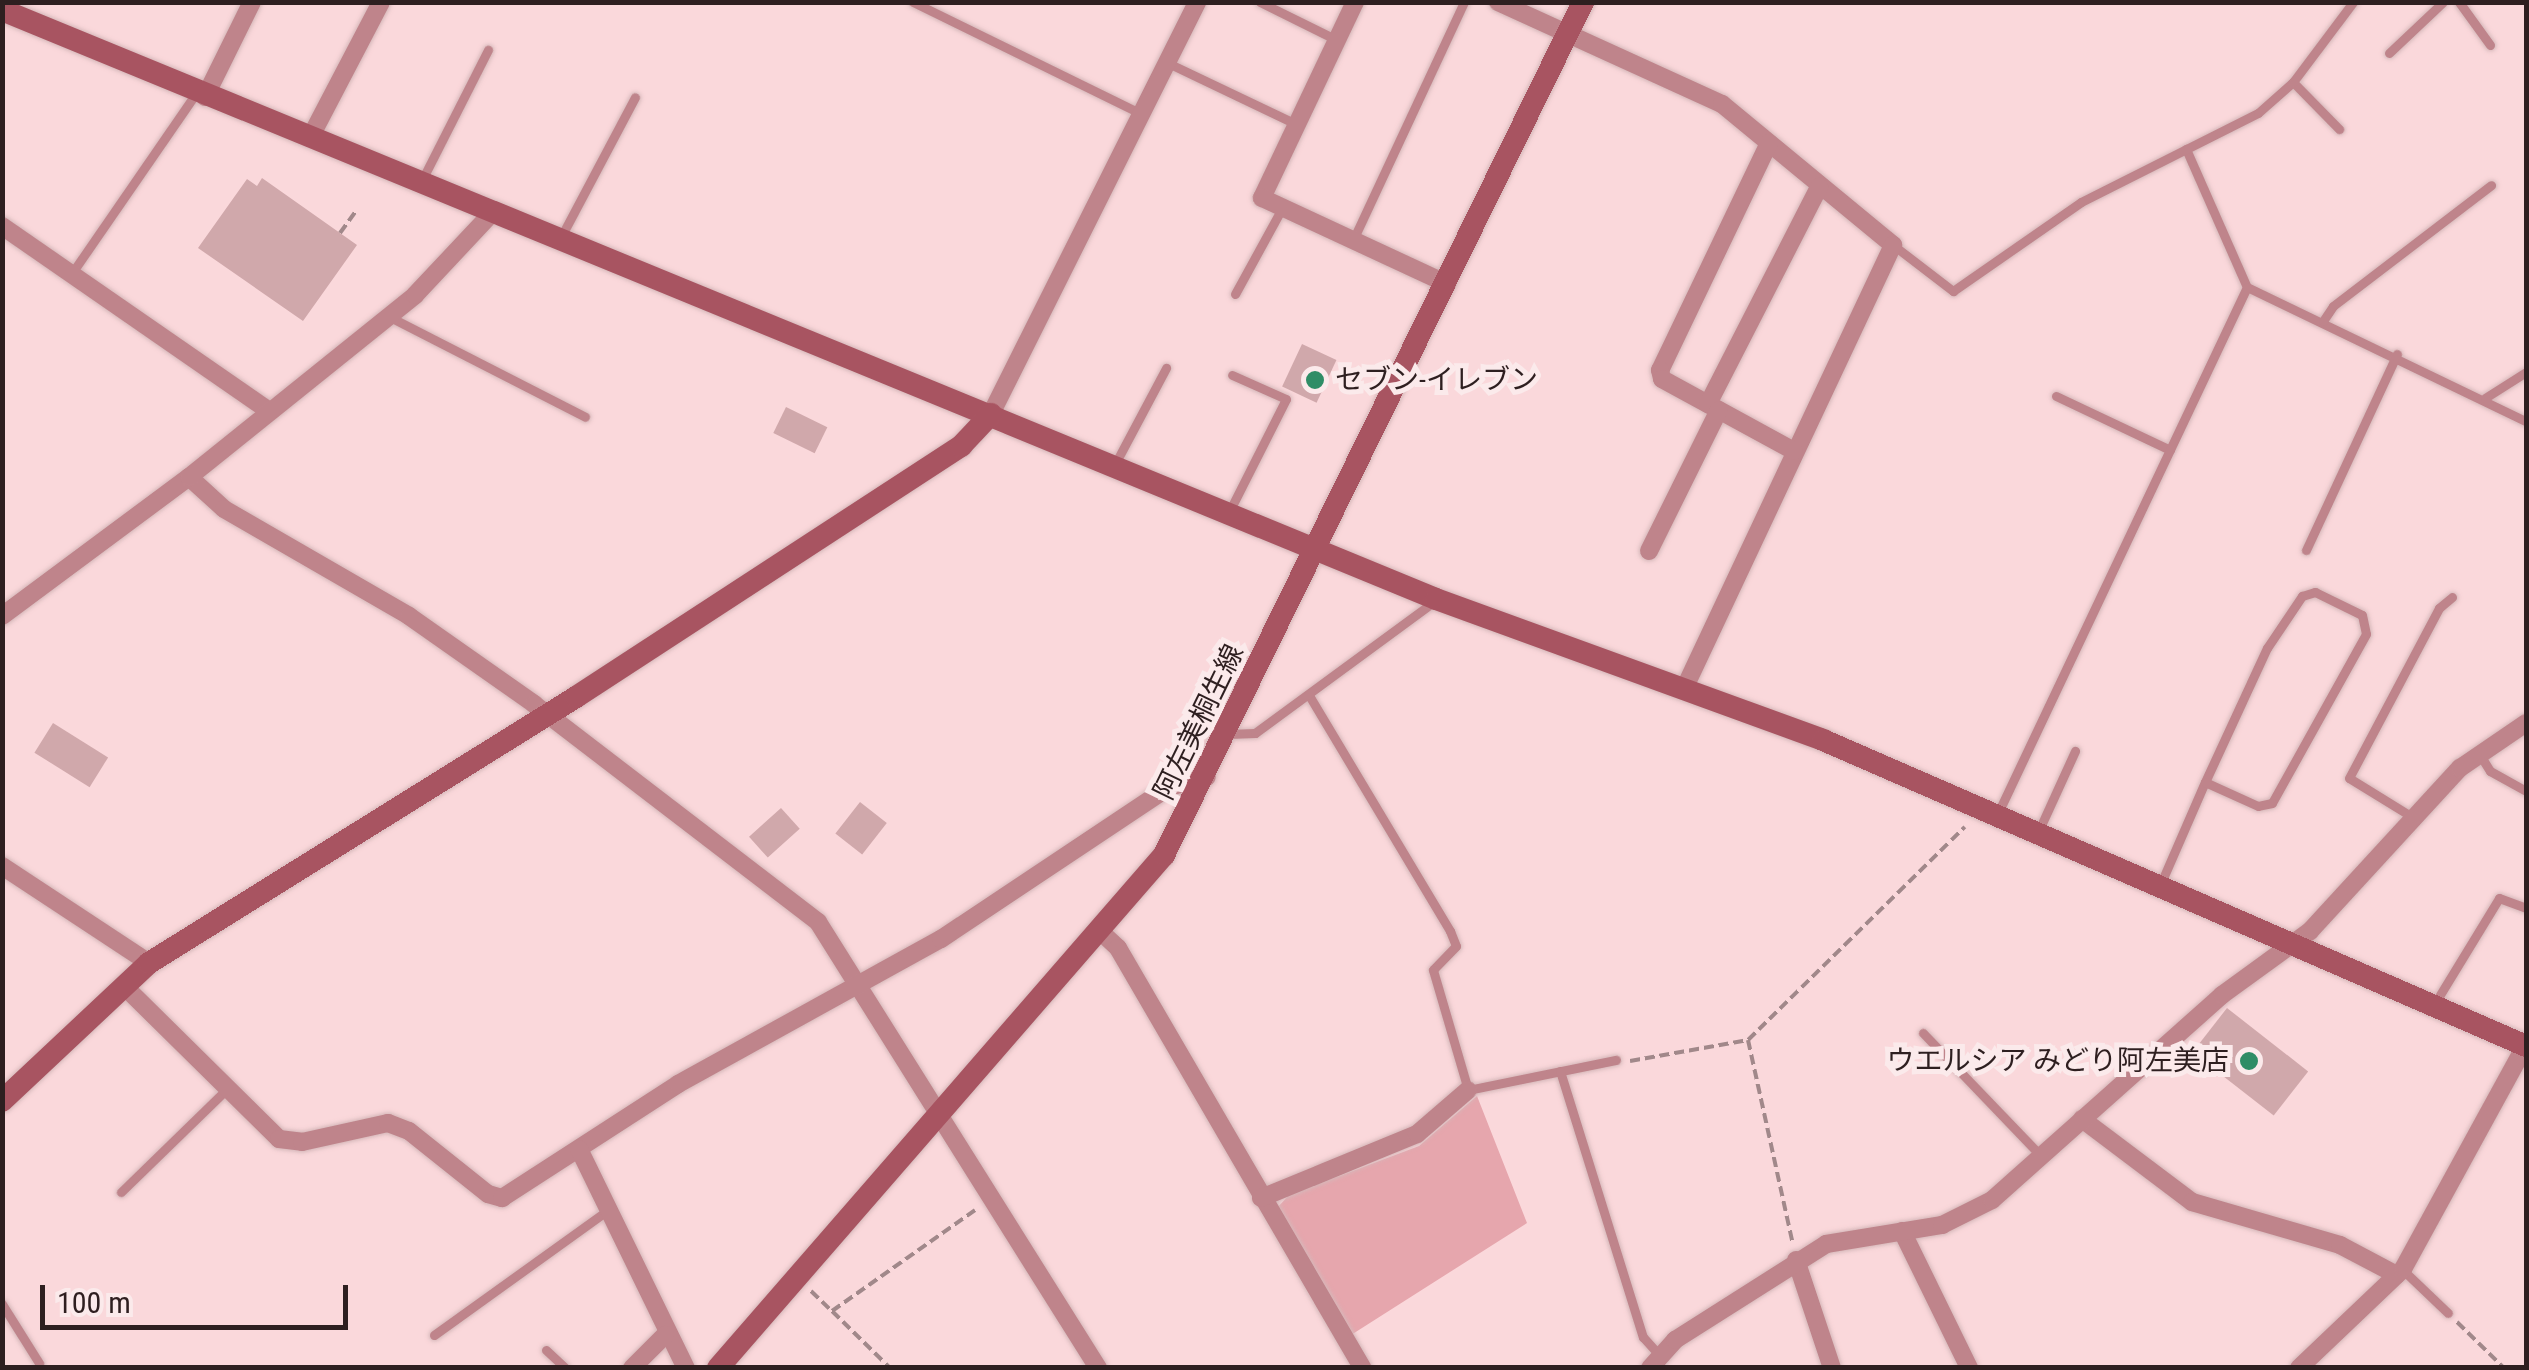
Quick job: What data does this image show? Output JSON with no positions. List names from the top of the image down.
{
  "streets": {
    "street": ["阿左美桐生線"]
  },
  "places": ["セブン-イレブン", "ウエルシア みどり阿左美店"],
  "scale_bar": "100 m"
}
